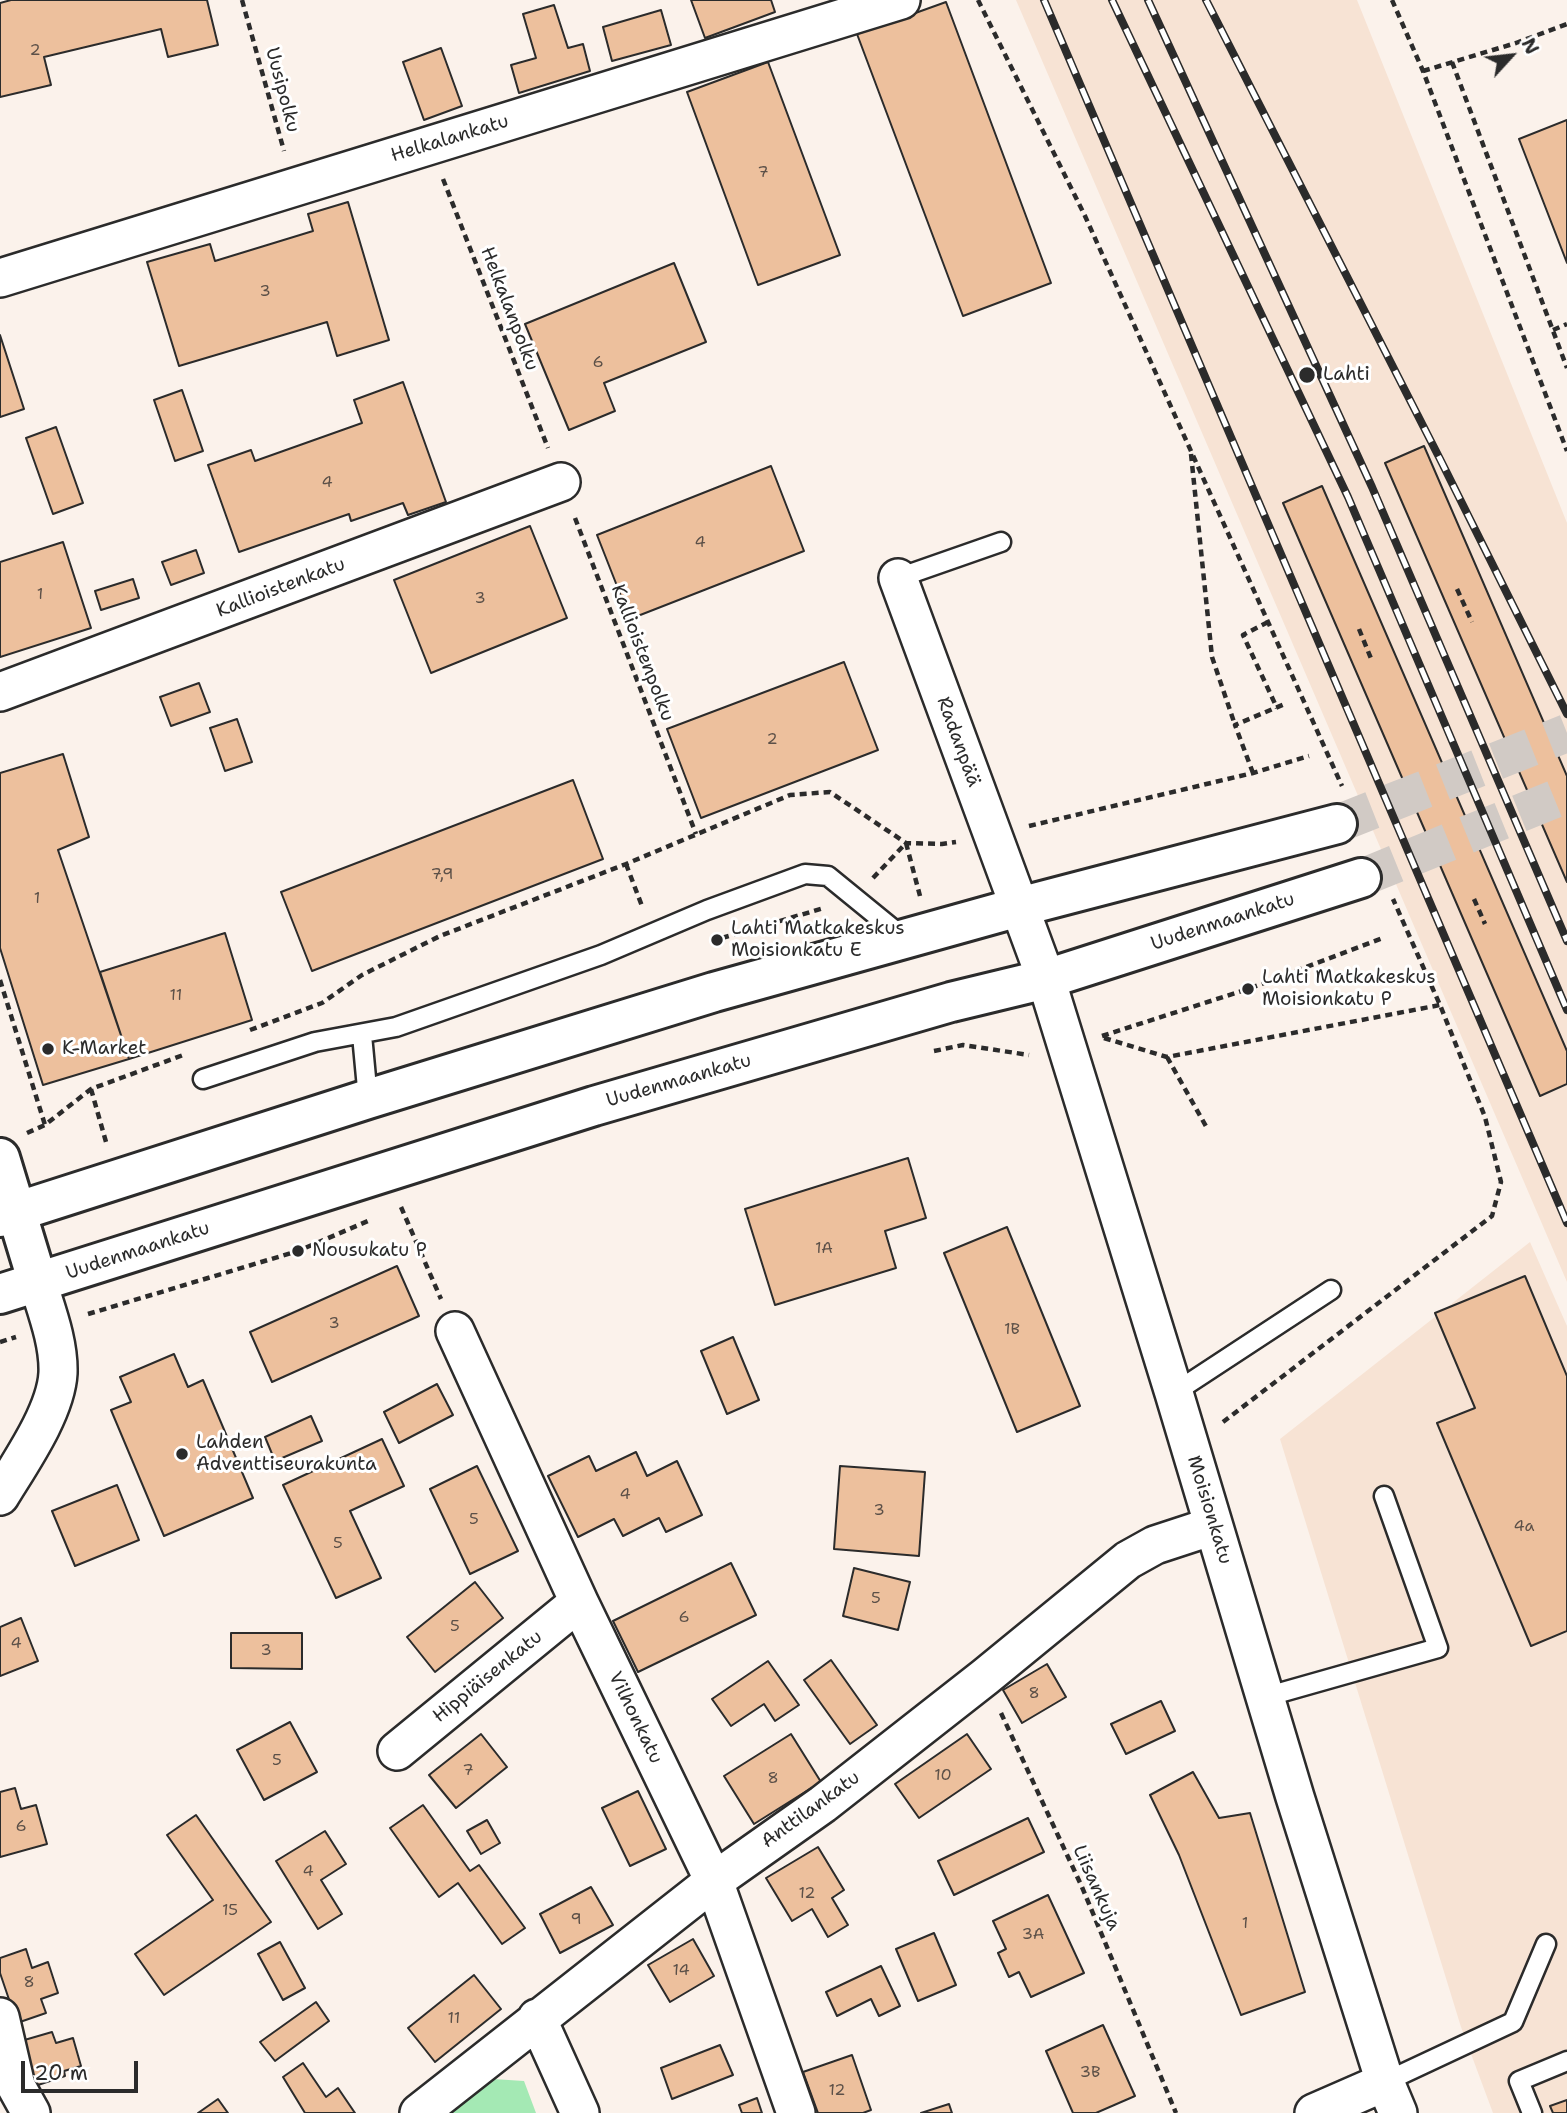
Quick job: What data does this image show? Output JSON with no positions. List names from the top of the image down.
{
  "streets": {
    "main road": ["Uudenmaankatu"],
    "street": [
      "Helkalankatu",
      "Kallioistenkatu",
      "Radanpää",
      "Moisionkatu",
      "Hippiäisenkatu",
      "Vilhonkatu",
      "Anttilankatu"
    ],
    "path": [
      "Uusipolku",
      "Helkalanpolku",
      "Kallioistenpolku",
      "Liisankuja"
    ]
  },
  "crossings": [
    ["Uusipolku", "Helkalankatu"],
    ["Helkalankatu", "Helkalanpolku"],
    ["Helkalanpolku", "Kallioistenkatu"],
    ["Helkalanpolku", "Kallioistenpolku"],
    ["Kallioistenkatu", "Kallioistenpolku"],
    ["Radanpää", "Moisionkatu"],
    ["Uudenmaankatu", "Moisionkatu"],
    ["Moisionkatu", "Anttilankatu"],
    ["Hippiäisenkatu", "Vilhonkatu"],
    ["Vilhonkatu", "Anttilankatu"],
    ["Anttilankatu", "Liisankuja"]
  ],
  "places": [
    "Lahti",
    "Lahti Matkakeskus Moisionkatu E",
    "Lahti Matkakeskus Moisionkatu P",
    "K-Market",
    "Nousukatu P",
    "Lahden Adventtiseurakunta"
  ],
  "house_numbers": [
    "2",
    "7",
    "3",
    "6",
    "4",
    "4",
    "1",
    "3",
    "2",
    "7,9",
    "1",
    "11",
    "1A",
    "3",
    "1B",
    "4",
    "3",
    "5",
    "4a",
    "5",
    "5",
    "6",
    "5",
    "4",
    "3",
    "8",
    "5",
    "7",
    "10",
    "8",
    "6",
    "4",
    "12",
    "15",
    "9",
    "1",
    "3A",
    "14",
    "8",
    "11",
    "3B",
    "12"
  ],
  "scale_bar": "20 m",
  "north": "top right"
}
